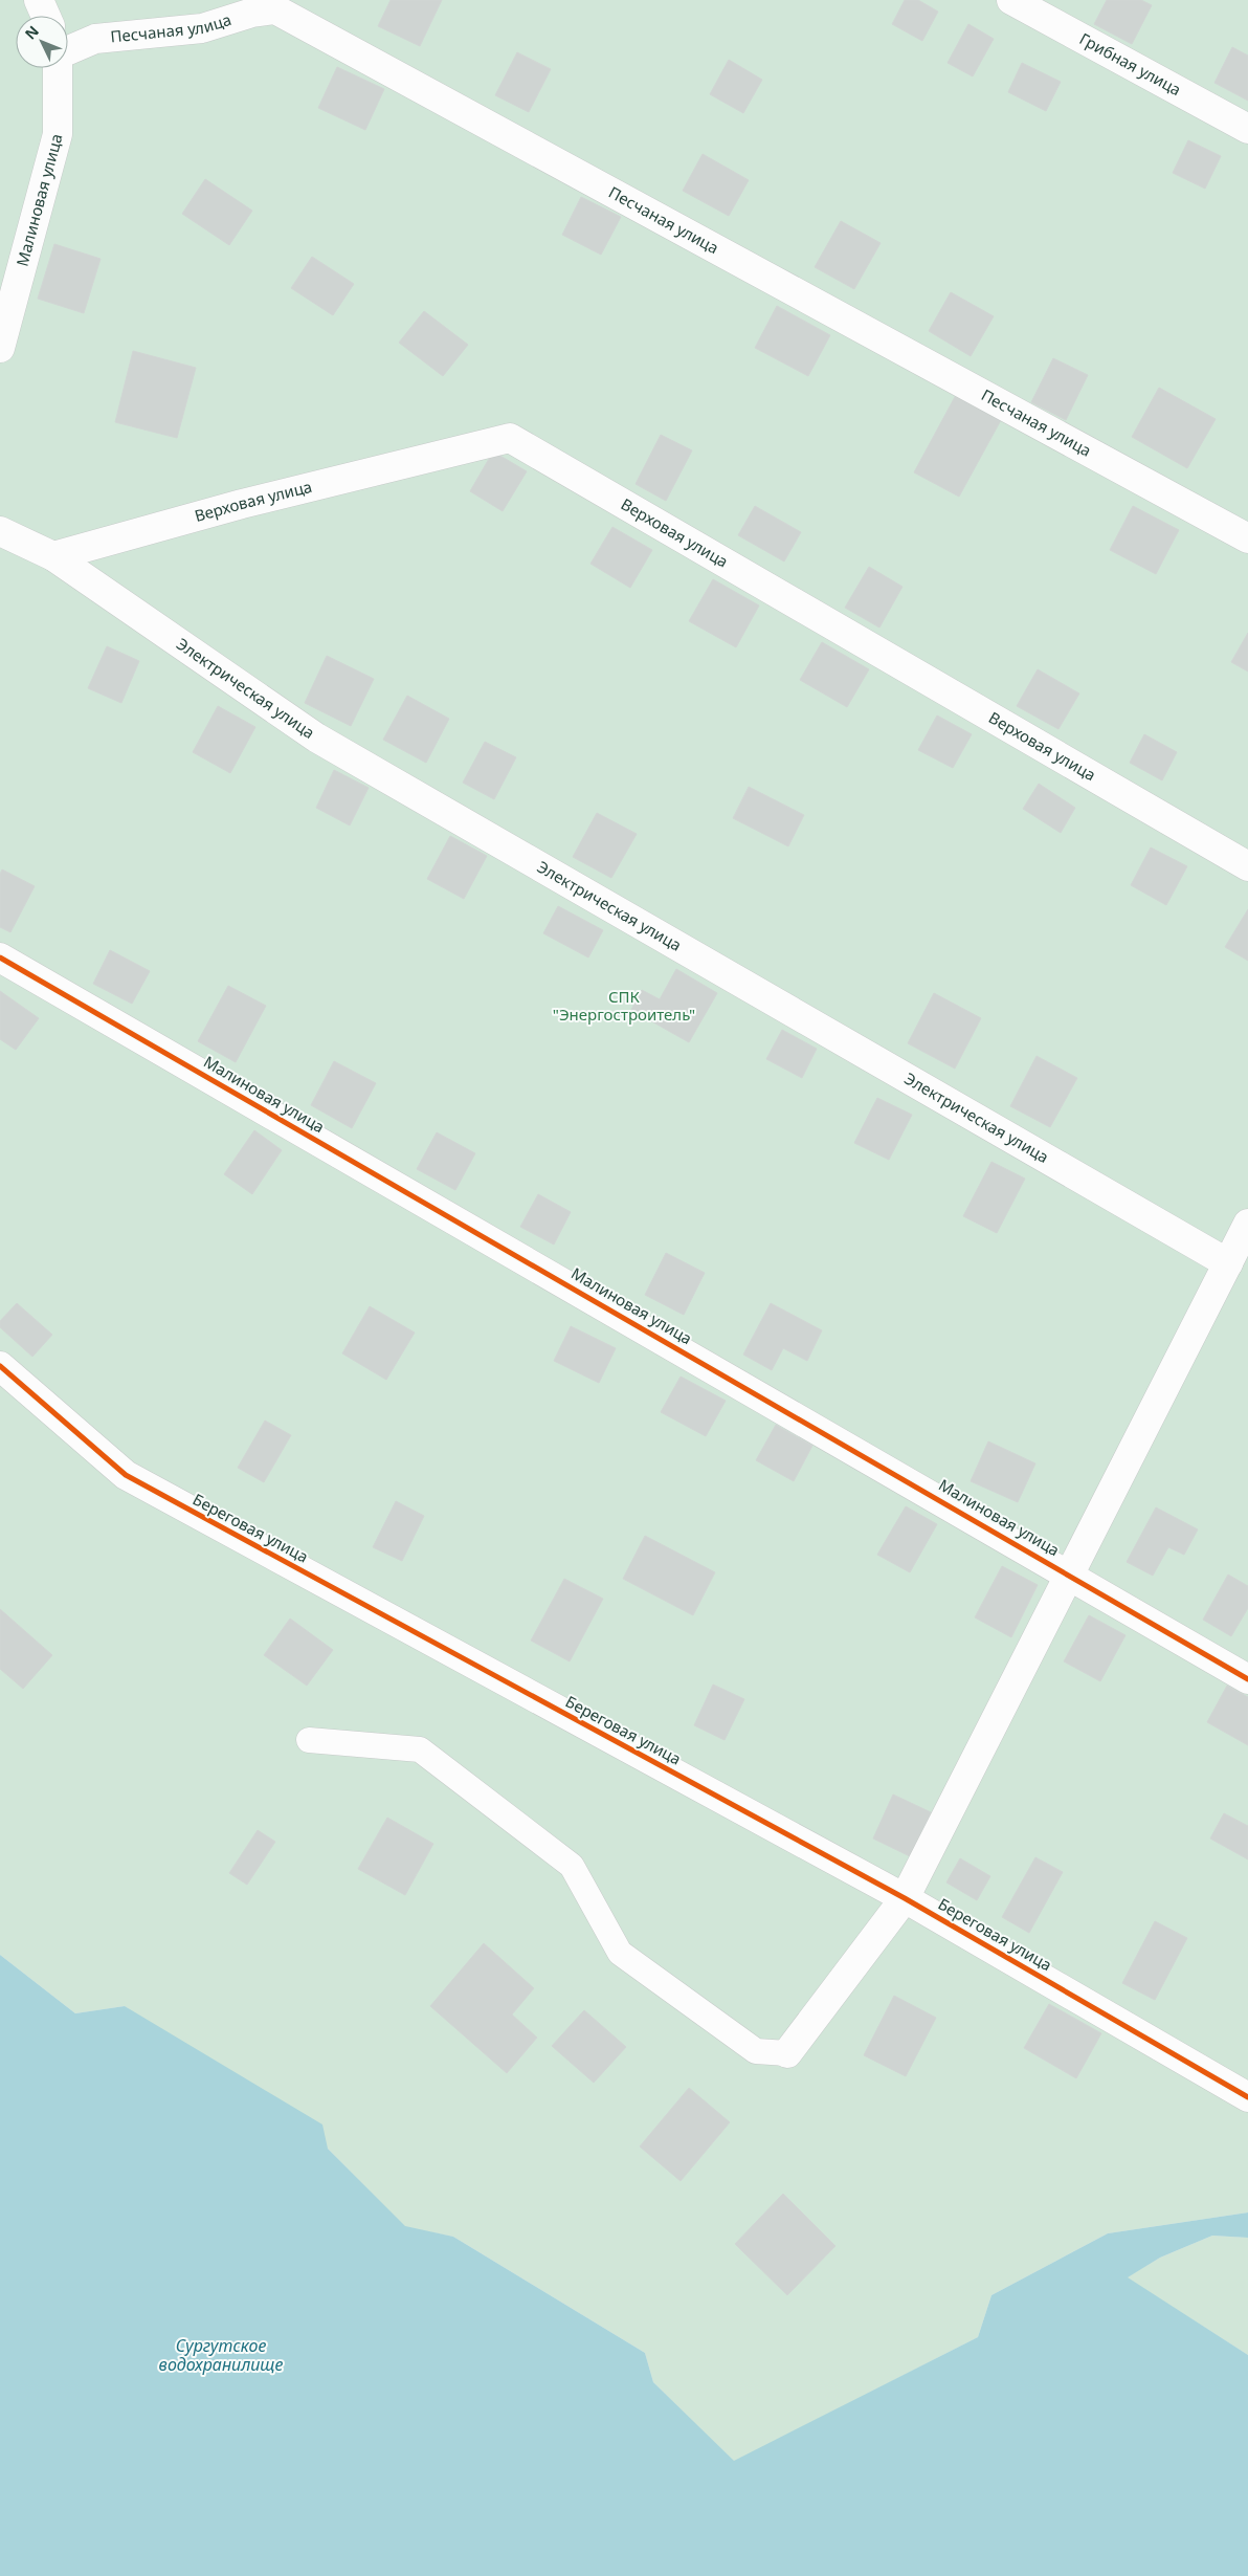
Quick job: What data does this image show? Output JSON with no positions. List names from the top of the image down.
{
  "streets": {
    "street": [
      "Песчаная улица",
      "Грибная улица",
      "Малиновая улица",
      "Верховая улица",
      "Электрическая улица",
      "Береговая улица"
    ]
  },
  "crossings": [
    ["Верховая улица", "Электрическая улица"]
  ],
  "water": ["Сургутское водохранилище"],
  "parks": ["СПК \"Энергостроитель\""],
  "north": "top left"
}
